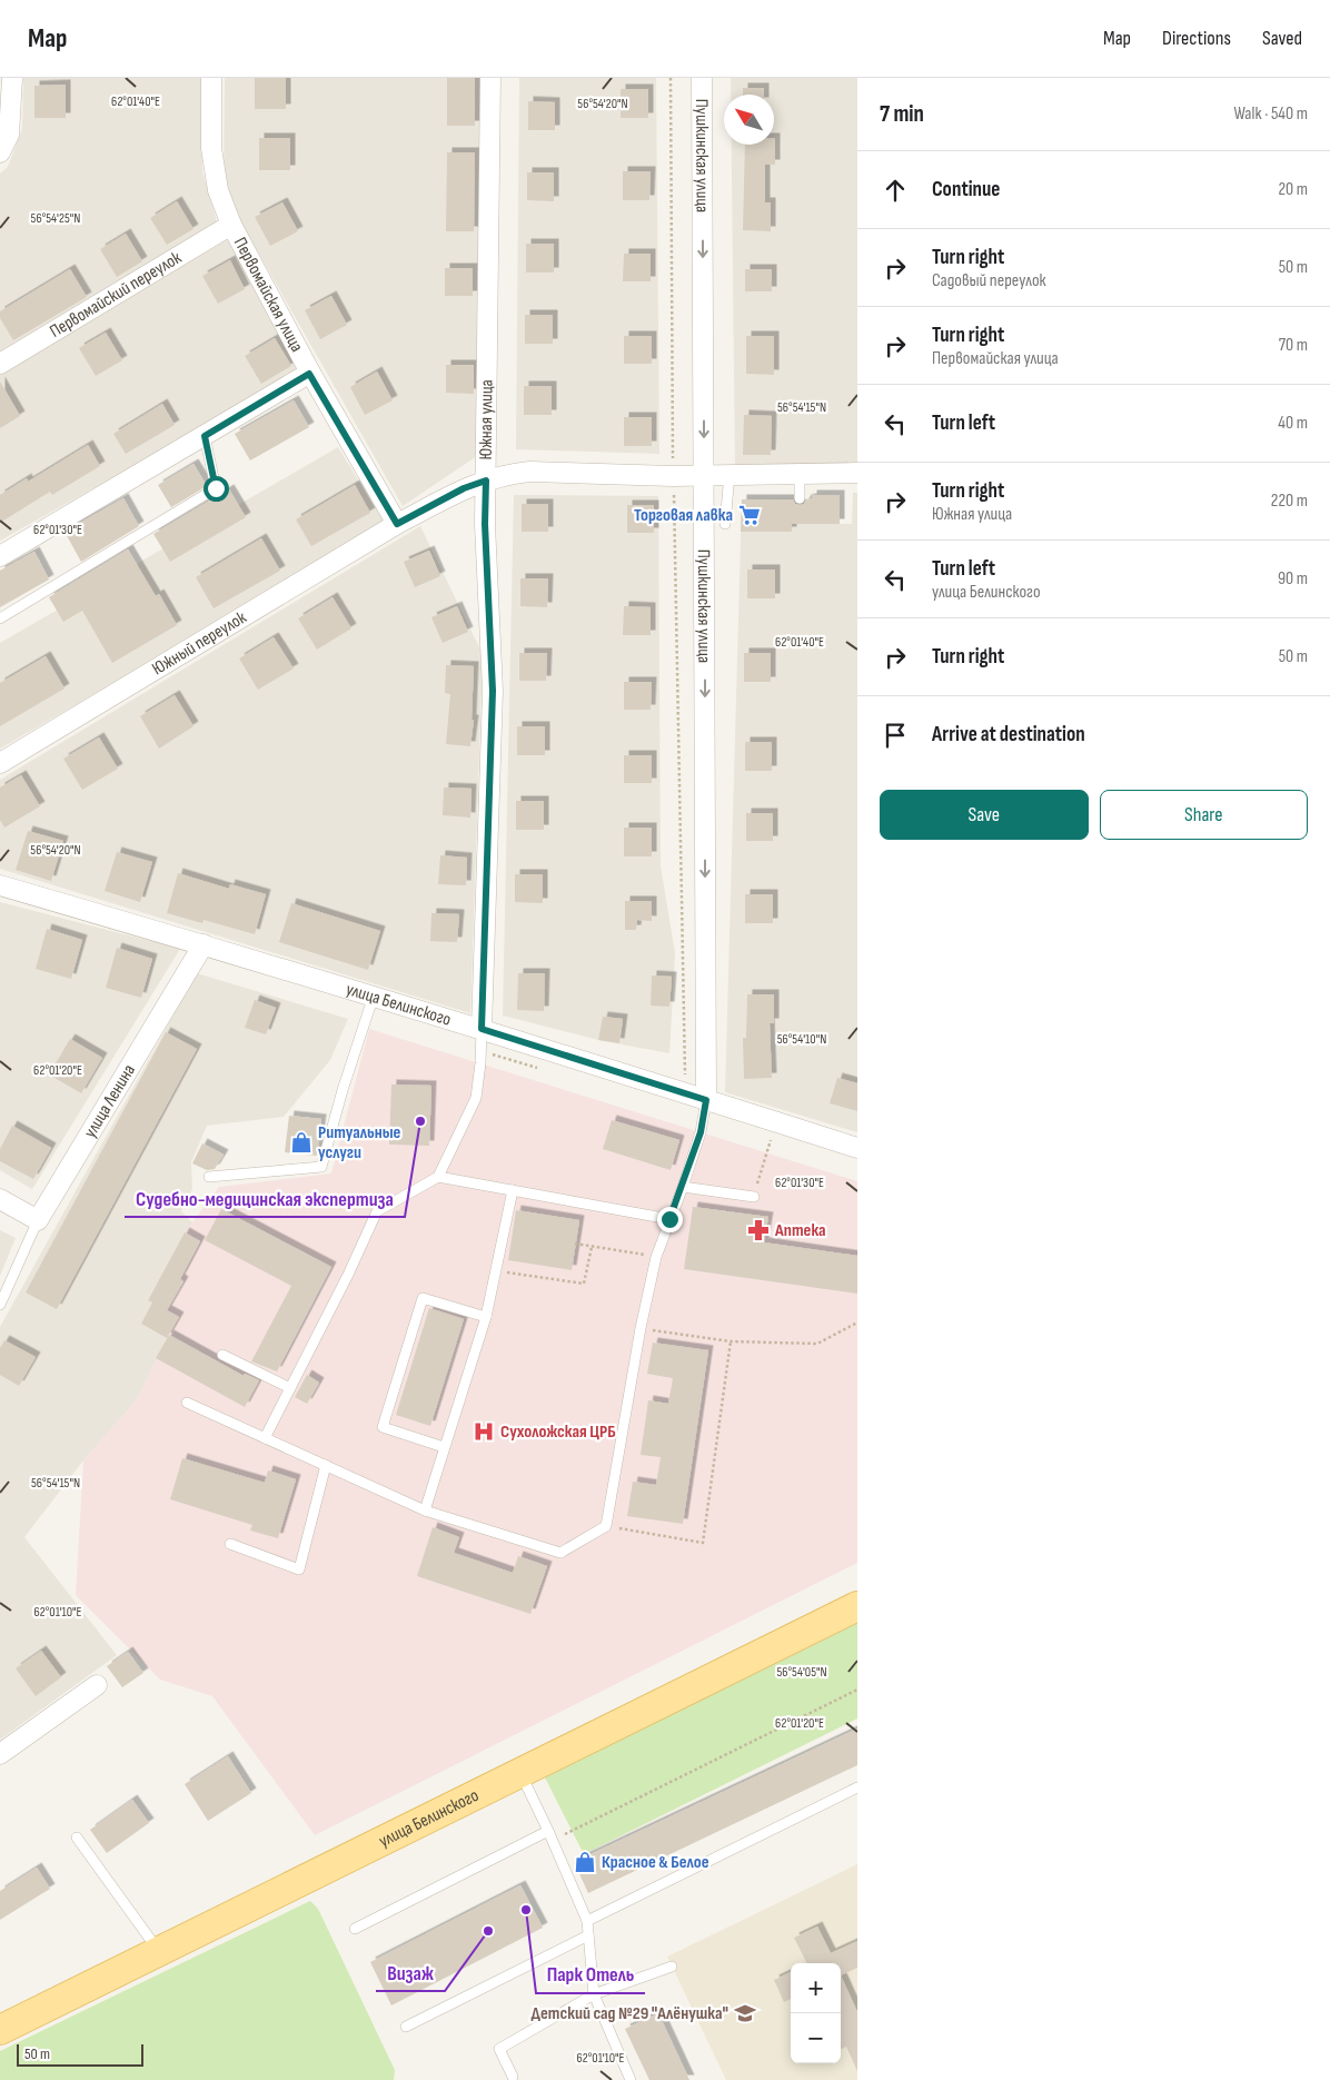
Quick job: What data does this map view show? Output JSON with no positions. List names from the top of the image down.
{
  "streets": {
    "main road": ["улица Белинского"],
    "street": [
      "Пушкинская улица",
      "Первомайский переулок",
      "Первомайская улица",
      "Южная улица",
      "Южный переулок",
      "улица Ленина"
    ]
  },
  "crossings": [
    ["Пушкинская улица", "Южный переулок"],
    ["Пушкинская улица", "улица Белинского"],
    ["Первомайский переулок", "Первомайская улица"],
    ["Первомайская улица", "Южный переулок"],
    ["Южная улица", "Южный переулок"],
    ["Южная улица", "улица Белинского"],
    ["улица Белинского", "улица Ленина"]
  ],
  "one_way": ["Пушкинская улица"],
  "places": {
    "supermarket": ["Торговая лавка"],
    "other": ["Судебно-медицинская экспертиза", "Парк Отель", "Визаж"],
    "shop": ["Ритуальные услуги", "Красное & Белое"],
    "pharmacy": ["Аптека"],
    "hospital": ["Сухоложская ЦРБ"],
    "school or university": ["Детский сад №29 \"Алёнушка\""]
  },
  "scale_bar": "50 m",
  "north": "top left",
  "page": {
    "header": "Map",
    "nav": ["Map", "Directions", "Saved"],
    "heading": ["7 min", "Walk · 540 m"],
    "list": [
      ["Continue", "20 m"],
      ["Turn right", "Садовый переулок", "50 m"],
      ["Turn right", "Первомайская улица", "70 m"],
      ["Turn left", "40 m"],
      ["Turn right", "Южная улица", "220 m"],
      ["Turn left", "улица Белинского", "90 m"],
      ["Turn right", "50 m"],
      "Arrive at destination"
    ],
    "buttons": ["Save", "Share"],
    "map_buttons": ["+", "−"],
    "scale": "50 m"
  },
  "coordinates": [
    "62°01'40\"E",
    "56°54'20\"N",
    "56°54'25\"N",
    "56°54'15\"N",
    "62°01'30\"E",
    "56°54'10\"N",
    "62°01'20\"E",
    "62°01'10\"E",
    "56°54'05\"N"
  ]
}
